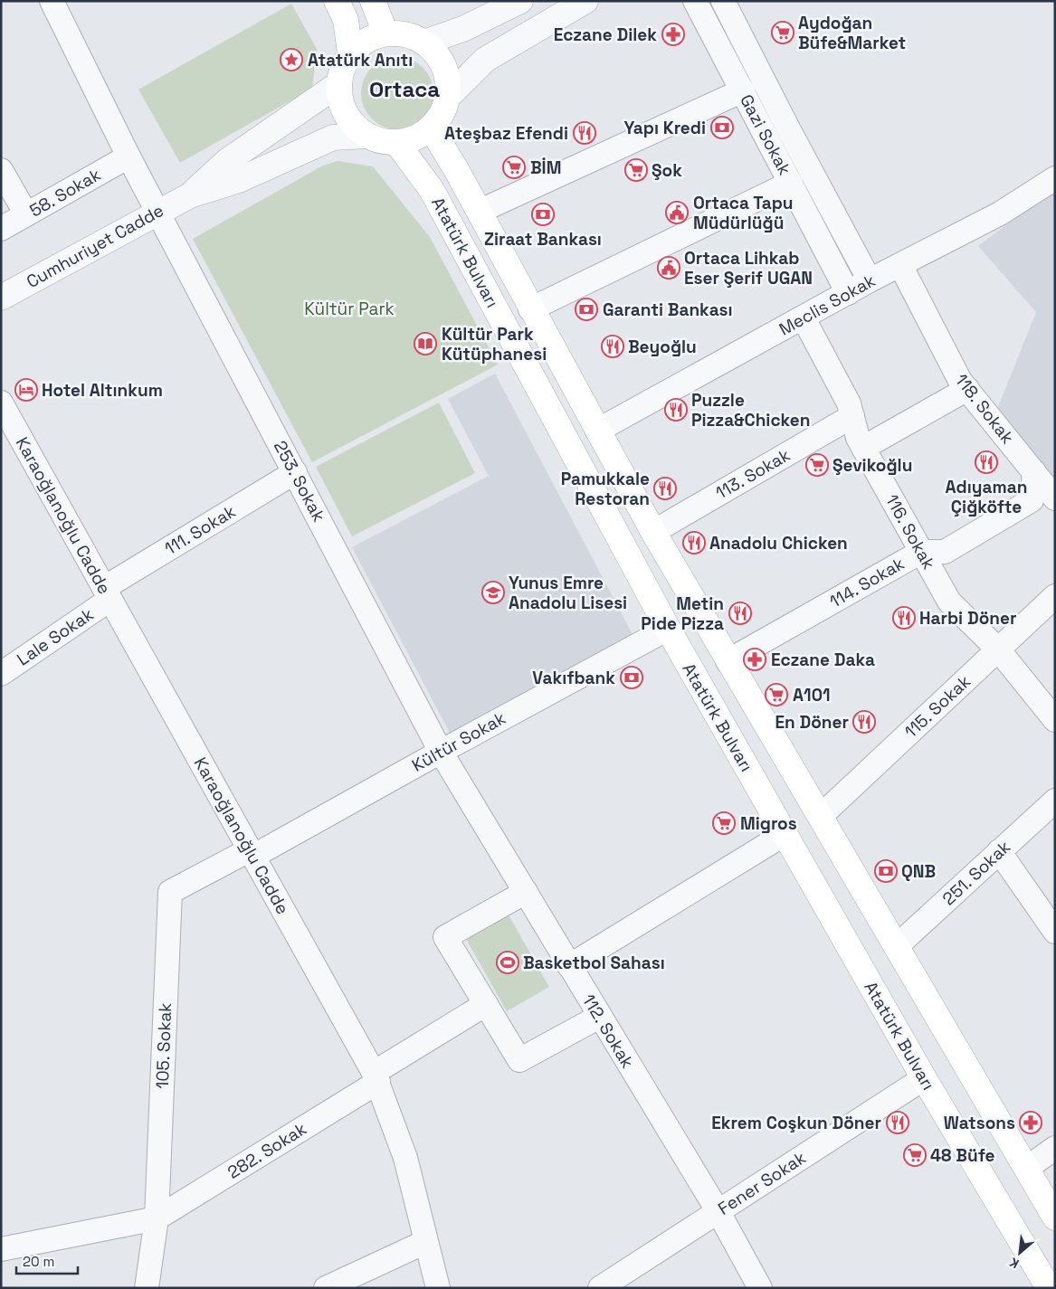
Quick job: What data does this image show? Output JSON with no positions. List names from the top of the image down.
{
  "streets": {
    "main road": ["Atatürk Bulvarı"],
    "street": [
      "Gazi Sokak",
      "58. Sokak",
      "Cumhuriyet Cadde",
      "Meclis Sokak",
      "118. Sokak",
      "113. Sokak",
      "253. Sokak",
      "Karaoğlanoğlu Cadde",
      "111. Sokak",
      "116. Sokak",
      "114. Sokak",
      "Lale Sokak",
      "115. Sokak",
      "Kültür Sokak",
      "251. Sokak",
      "112. Sokak",
      "105. Sokak",
      "282. Sokak",
      "Fener Sokak"
    ]
  },
  "crossings": [
    ["Gazi Sokak", "Meclis Sokak"],
    ["58. Sokak", "253. Sokak"],
    ["Cumhuriyet Cadde", "Atatürk Bulvarı"],
    ["Cumhuriyet Cadde", "253. Sokak"],
    ["Atatürk Bulvarı", "Meclis Sokak"],
    ["Atatürk Bulvarı", "113. Sokak"],
    ["Atatürk Bulvarı", "114. Sokak"],
    ["Atatürk Bulvarı", "115. Sokak"],
    ["Atatürk Bulvarı", "Kültür Sokak"],
    ["Atatürk Bulvarı", "251. Sokak"],
    ["Atatürk Bulvarı", "Fener Sokak"],
    ["Meclis Sokak", "118. Sokak"],
    ["Meclis Sokak", "116. Sokak"],
    ["118. Sokak", "114. Sokak"],
    ["113. Sokak", "116. Sokak"],
    ["253. Sokak", "111. Sokak"],
    ["253. Sokak", "Kültür Sokak"],
    ["253. Sokak", "112. Sokak"],
    ["Karaoğlanoğlu Cadde", "111. Sokak"],
    ["Karaoğlanoğlu Cadde", "Lale Sokak"],
    ["Karaoğlanoğlu Cadde", "Kültür Sokak"],
    ["Karaoğlanoğlu Cadde", "105. Sokak"],
    ["Karaoğlanoğlu Cadde", "282. Sokak"],
    ["111. Sokak", "Lale Sokak"],
    ["116. Sokak", "114. Sokak"],
    ["116. Sokak", "115. Sokak"],
    ["Kültür Sokak", "112. Sokak"],
    ["Kültür Sokak", "105. Sokak"],
    ["112. Sokak", "Fener Sokak"],
    ["105. Sokak", "282. Sokak"]
  ],
  "districts": ["Ortaca"],
  "parks": ["Kültür Park"],
  "places": {
    "supermarket": [
      "Aydoğan Büfe&Market",
      "BİM",
      "Şok",
      "Şevikoğlu",
      "A101",
      "Migros",
      "48 Büfe"
    ],
    "pharmacy": ["Eczane Dilek", "Eczane Daka", "Watsons"],
    "place": ["Atatürk Anıtı"],
    "bank": [
      "Yapı Kredi",
      "Ziraat Bankası",
      "Garanti Bankası",
      "Vakıfbank",
      "QNB"
    ],
    "restaurant": [
      "Ateşbaz Efendi",
      "Beyoğlu",
      "Puzzle Pizza&Chicken",
      "Adıyaman Çiğköfte",
      "Pamukkale Restoran",
      "Anadolu Chicken",
      "Metin Pide Pizza",
      "Harbi Döner",
      "En Döner",
      "Ekrem Coşkun Döner"
    ],
    "public building": ["Ortaca Tapu Müdürlüğü", "Ortaca Lihkab Eser Şerif UGAN"],
    "library": ["Kültür Park Kütüphanesi"],
    "hotel": ["Hotel Altınkum"],
    "school or university": ["Yunus Emre Anadolu Lisesi"],
    "sports": ["Basketbol Sahası"]
  },
  "scale_bar": "20 m",
  "north": "bottom left"
}
